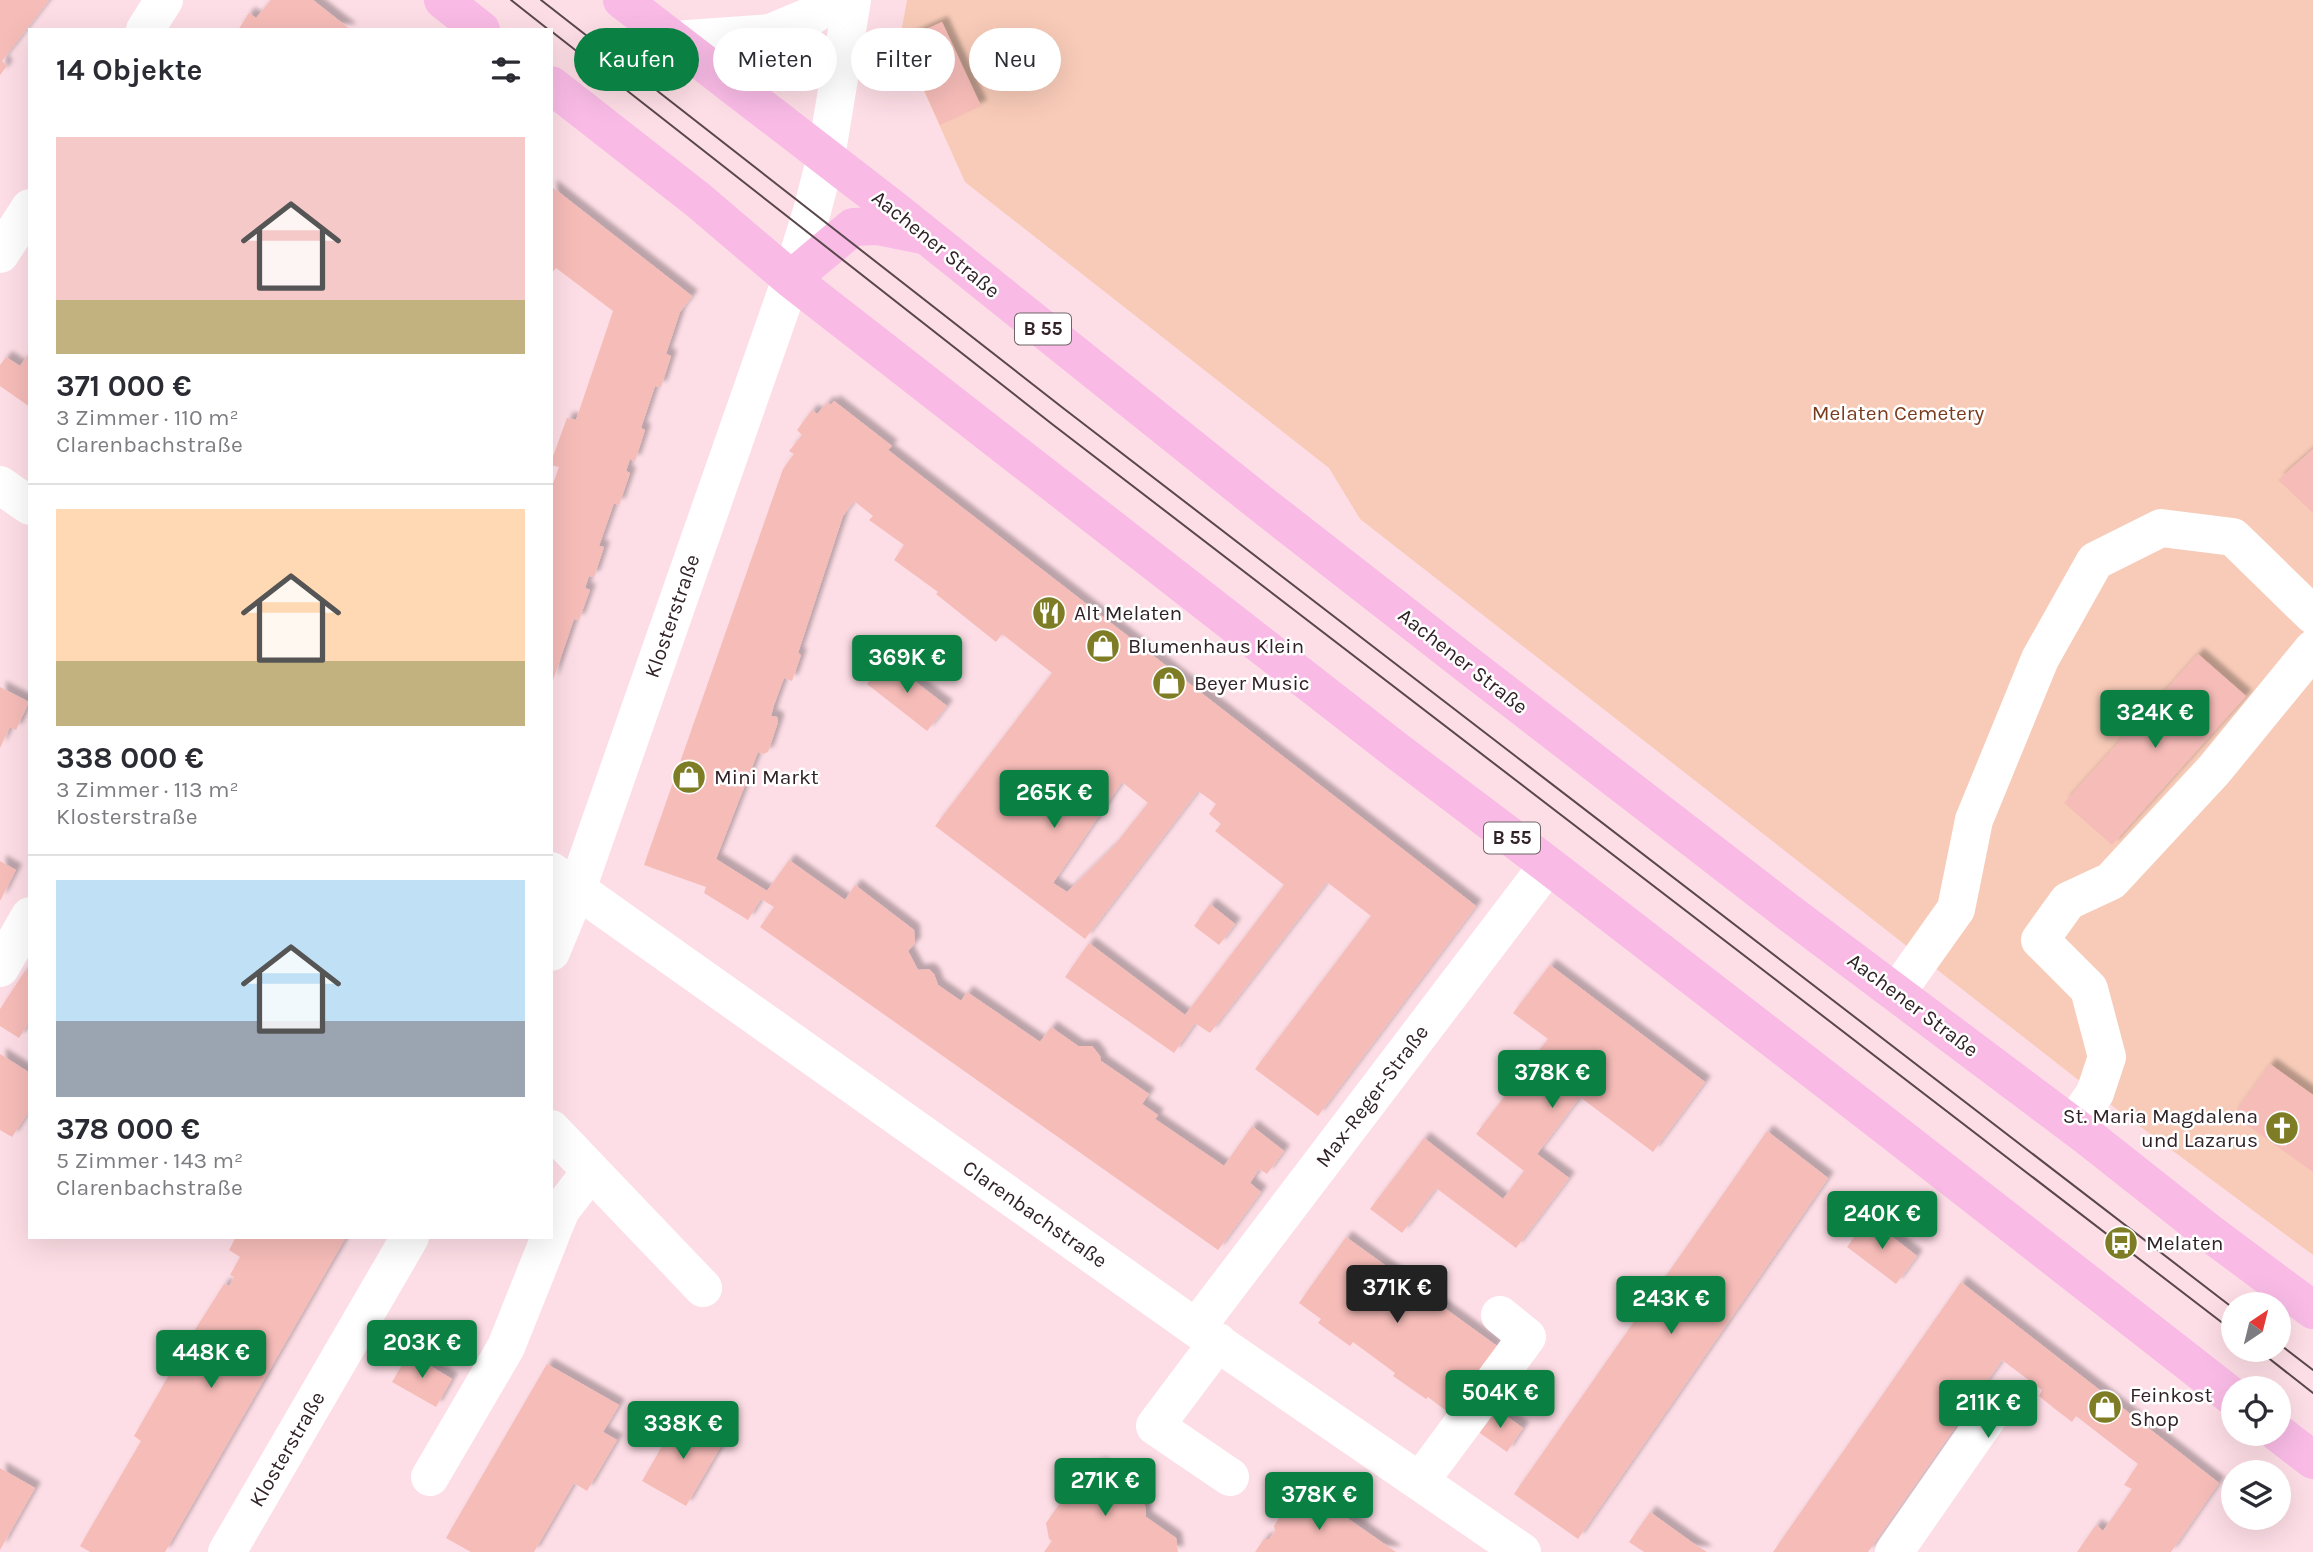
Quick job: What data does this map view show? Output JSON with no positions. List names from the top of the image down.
{
  "streets": {
    "main road": ["Aachener Straße", "B 55"],
    "street": ["Klosterstraße", "Max-Reger-Straße", "Clarenbachstraße"]
  },
  "crossings": [
    ["Aachener Straße", "Klosterstraße"],
    ["B 55", "Klosterstraße"],
    ["B 55", "Max-Reger-Straße"],
    ["Klosterstraße", "Clarenbachstraße"],
    ["Max-Reger-Straße", "Clarenbachstraße"]
  ],
  "parks": ["Melaten Cemetery"],
  "places": {
    "restaurant": ["Alt Melaten"],
    "shop": [
      "Blumenhaus Klein",
      "Beyer Music",
      "Mini Markt",
      "Feinkost Shop"
    ],
    "church": ["St. Maria Magdalena und Lazarus"],
    "bus stop": ["Melaten"]
  },
  "north": "top right",
  "page": {
    "chip": [
      "Kaufen",
      "Mieten",
      "Filter",
      "Neu"
    ],
    "heading": "14 Objekte",
    "list": [
      {
        "name": "371 000 €",
        "note": "3 Zimmer · 110 m² · Clarenbachstraße"
      },
      {
        "name": "338 000 €",
        "note": "3 Zimmer · 113 m² · Klosterstraße"
      },
      {
        "name": "378 000 €",
        "note": "5 Zimmer · 143 m² · Clarenbachstraße"
      }
    ],
    "price": [
      "369K €",
      "324K €",
      "265K €",
      "378K €",
      "240K €",
      "371K €",
      "243K €",
      "203K €",
      "448K €",
      "504K €",
      "211K €",
      "338K €",
      "271K €",
      "378K €"
    ]
  }
}
